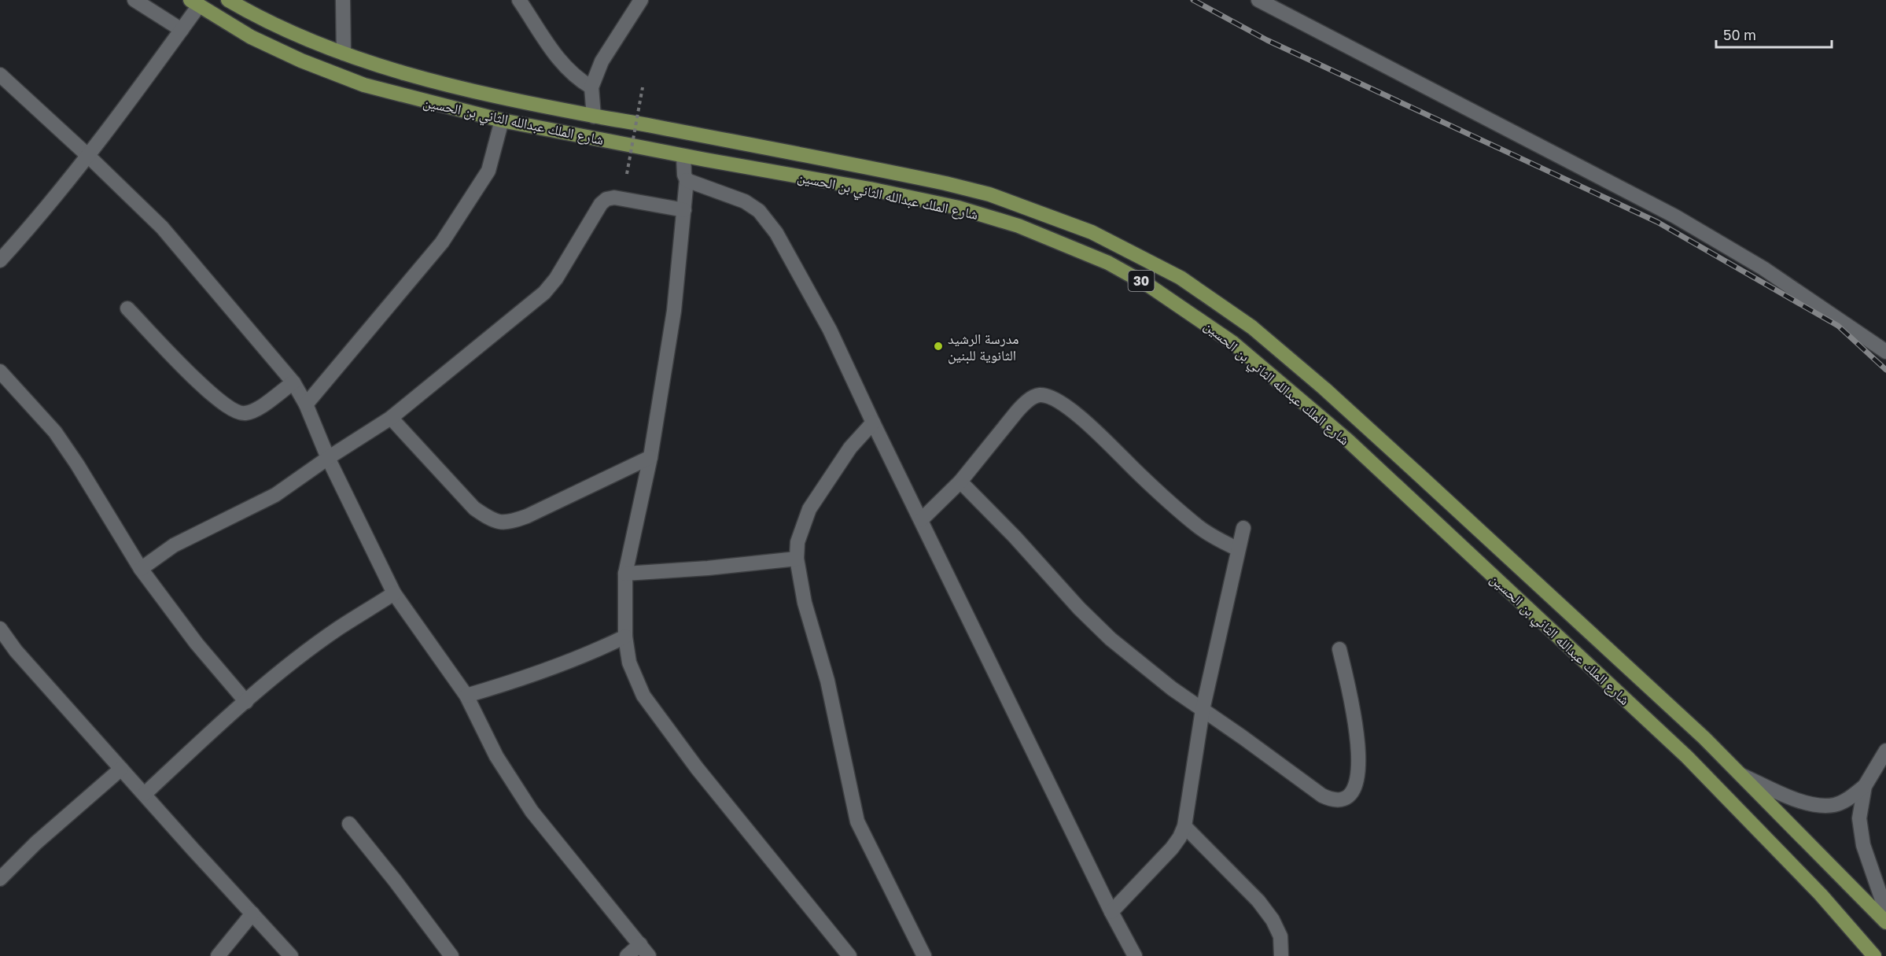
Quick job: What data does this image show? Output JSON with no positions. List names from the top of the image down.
{
  "streets": {
    "main road": ["شارع الملك عبدالله الثاني بن الحسين", "30"]
  },
  "places": ["مدرسة الرشيد الثانوية للبنين"],
  "scale_bar": "50 m"
}
